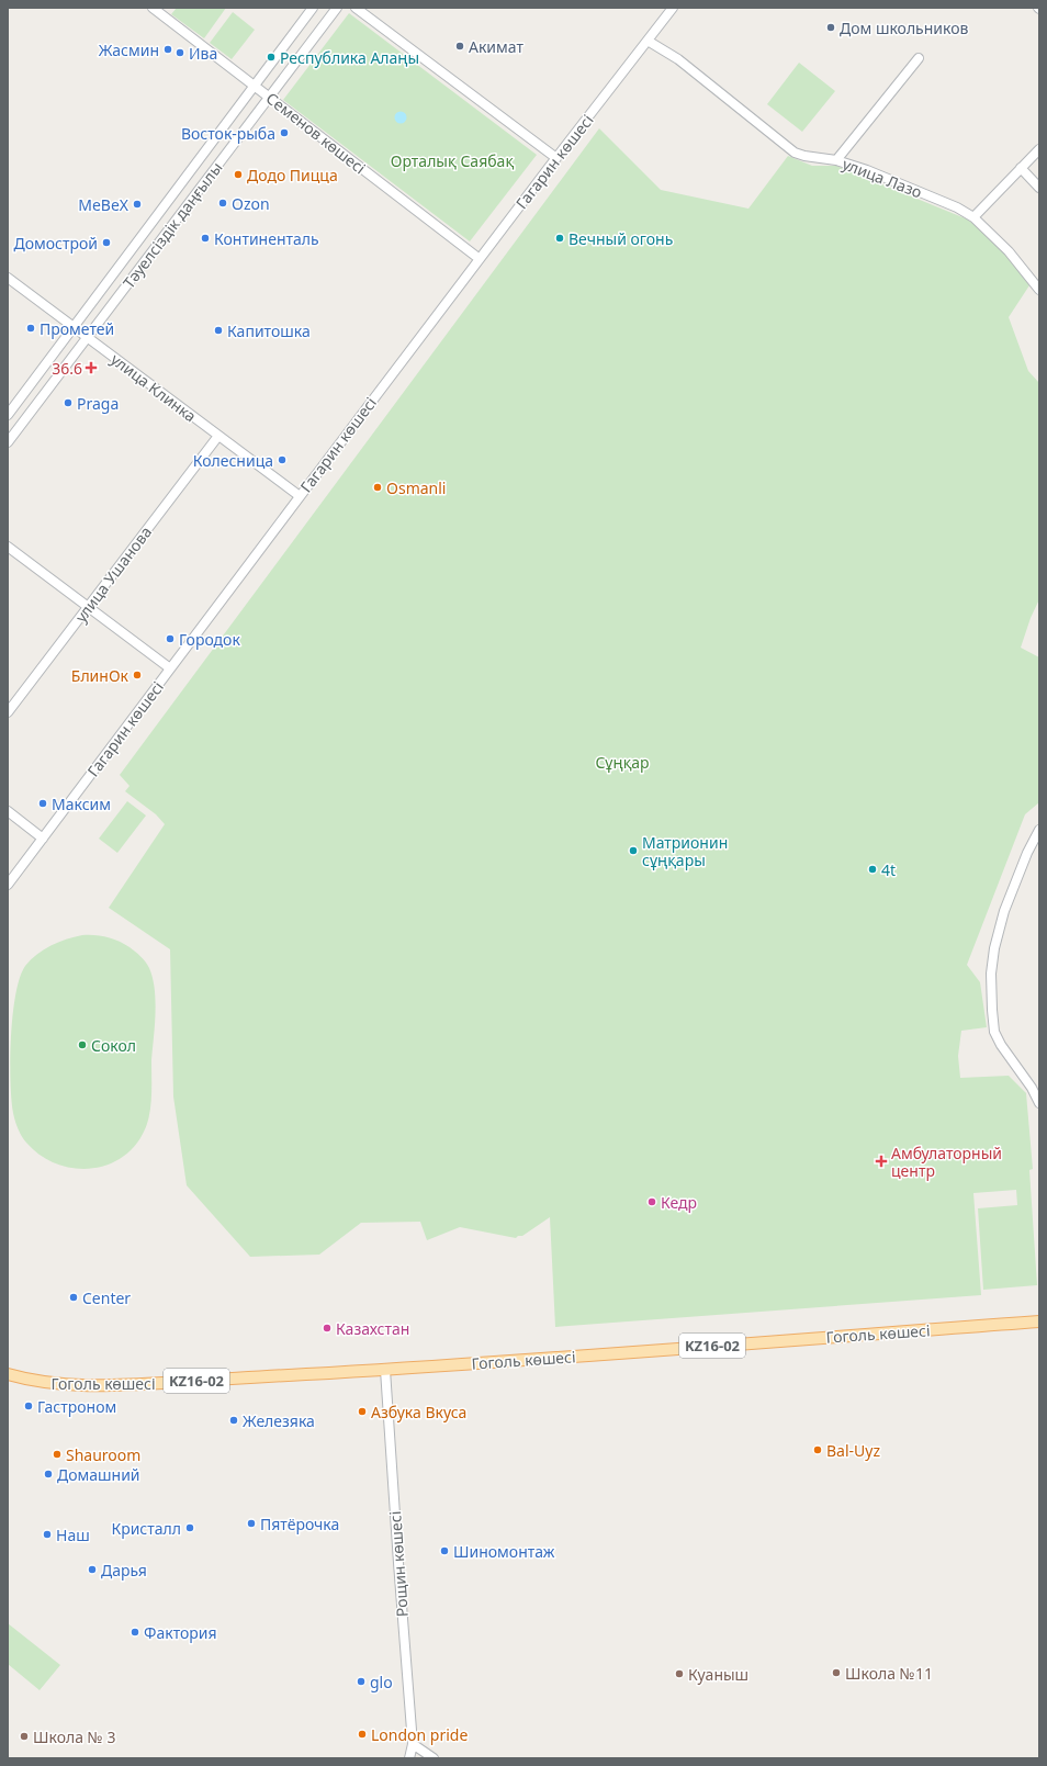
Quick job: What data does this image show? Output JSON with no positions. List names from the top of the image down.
{
  "streets": {
    "main road": ["Гоголь көшесі", "KZ16-02"],
    "street": [
      "Семенов көшесі",
      "Гагарин көшесі",
      "улица Лазо",
      "Тәуелсіздік даңғылы",
      "улица Клинка",
      "улица Ушанова",
      "Рощин көшесі"
    ]
  },
  "crossings": [
    ["Семенов көшесі", "Гагарин көшесі"],
    ["Семенов көшесі", "Тәуелсіздік даңғылы"],
    ["Гагарин көшесі", "улица Лазо"],
    ["Гагарин көшесі", "улица Клинка"],
    ["Тәуелсіздік даңғылы", "улица Клинка"],
    ["улица Клинка", "улица Ушанова"],
    ["Гоголь көшесі", "Рощин көшесі"]
  ],
  "parks": ["Орталық Саябақ", "Сұңқар"],
  "places": {
    "other": [
      "Дом школьников",
      "Акимат",
      "Жасмин",
      "Ива",
      "Республика Алаңы",
      "Восток-рыба",
      "Додо Пицца",
      "Ozon",
      "MeBeX",
      "Континенталь",
      "Вечный огонь",
      "Домострой",
      "Прометей",
      "Капитошка",
      "Praga",
      "Колесница",
      "Osmanli",
      "Городок",
      "БлинОк",
      "Максим",
      "Матрионин сұңқары",
      "4t",
      "Сокол",
      "Кедр",
      "Center",
      "Казахстан",
      "Гастроном",
      "Азбука Вкуса",
      "Железяка",
      "Bal-Uyz",
      "Shauroom",
      "Домашний",
      "Пятёрочка",
      "Кристалл",
      "Наш",
      "Шиномонтаж",
      "Дарья",
      "Фактория",
      "Школа №11",
      "Куаныш",
      "glo",
      "London pride",
      "Школа № 3"
    ],
    "health": ["36.6", "Амбулаторный центр"]
  }
}
